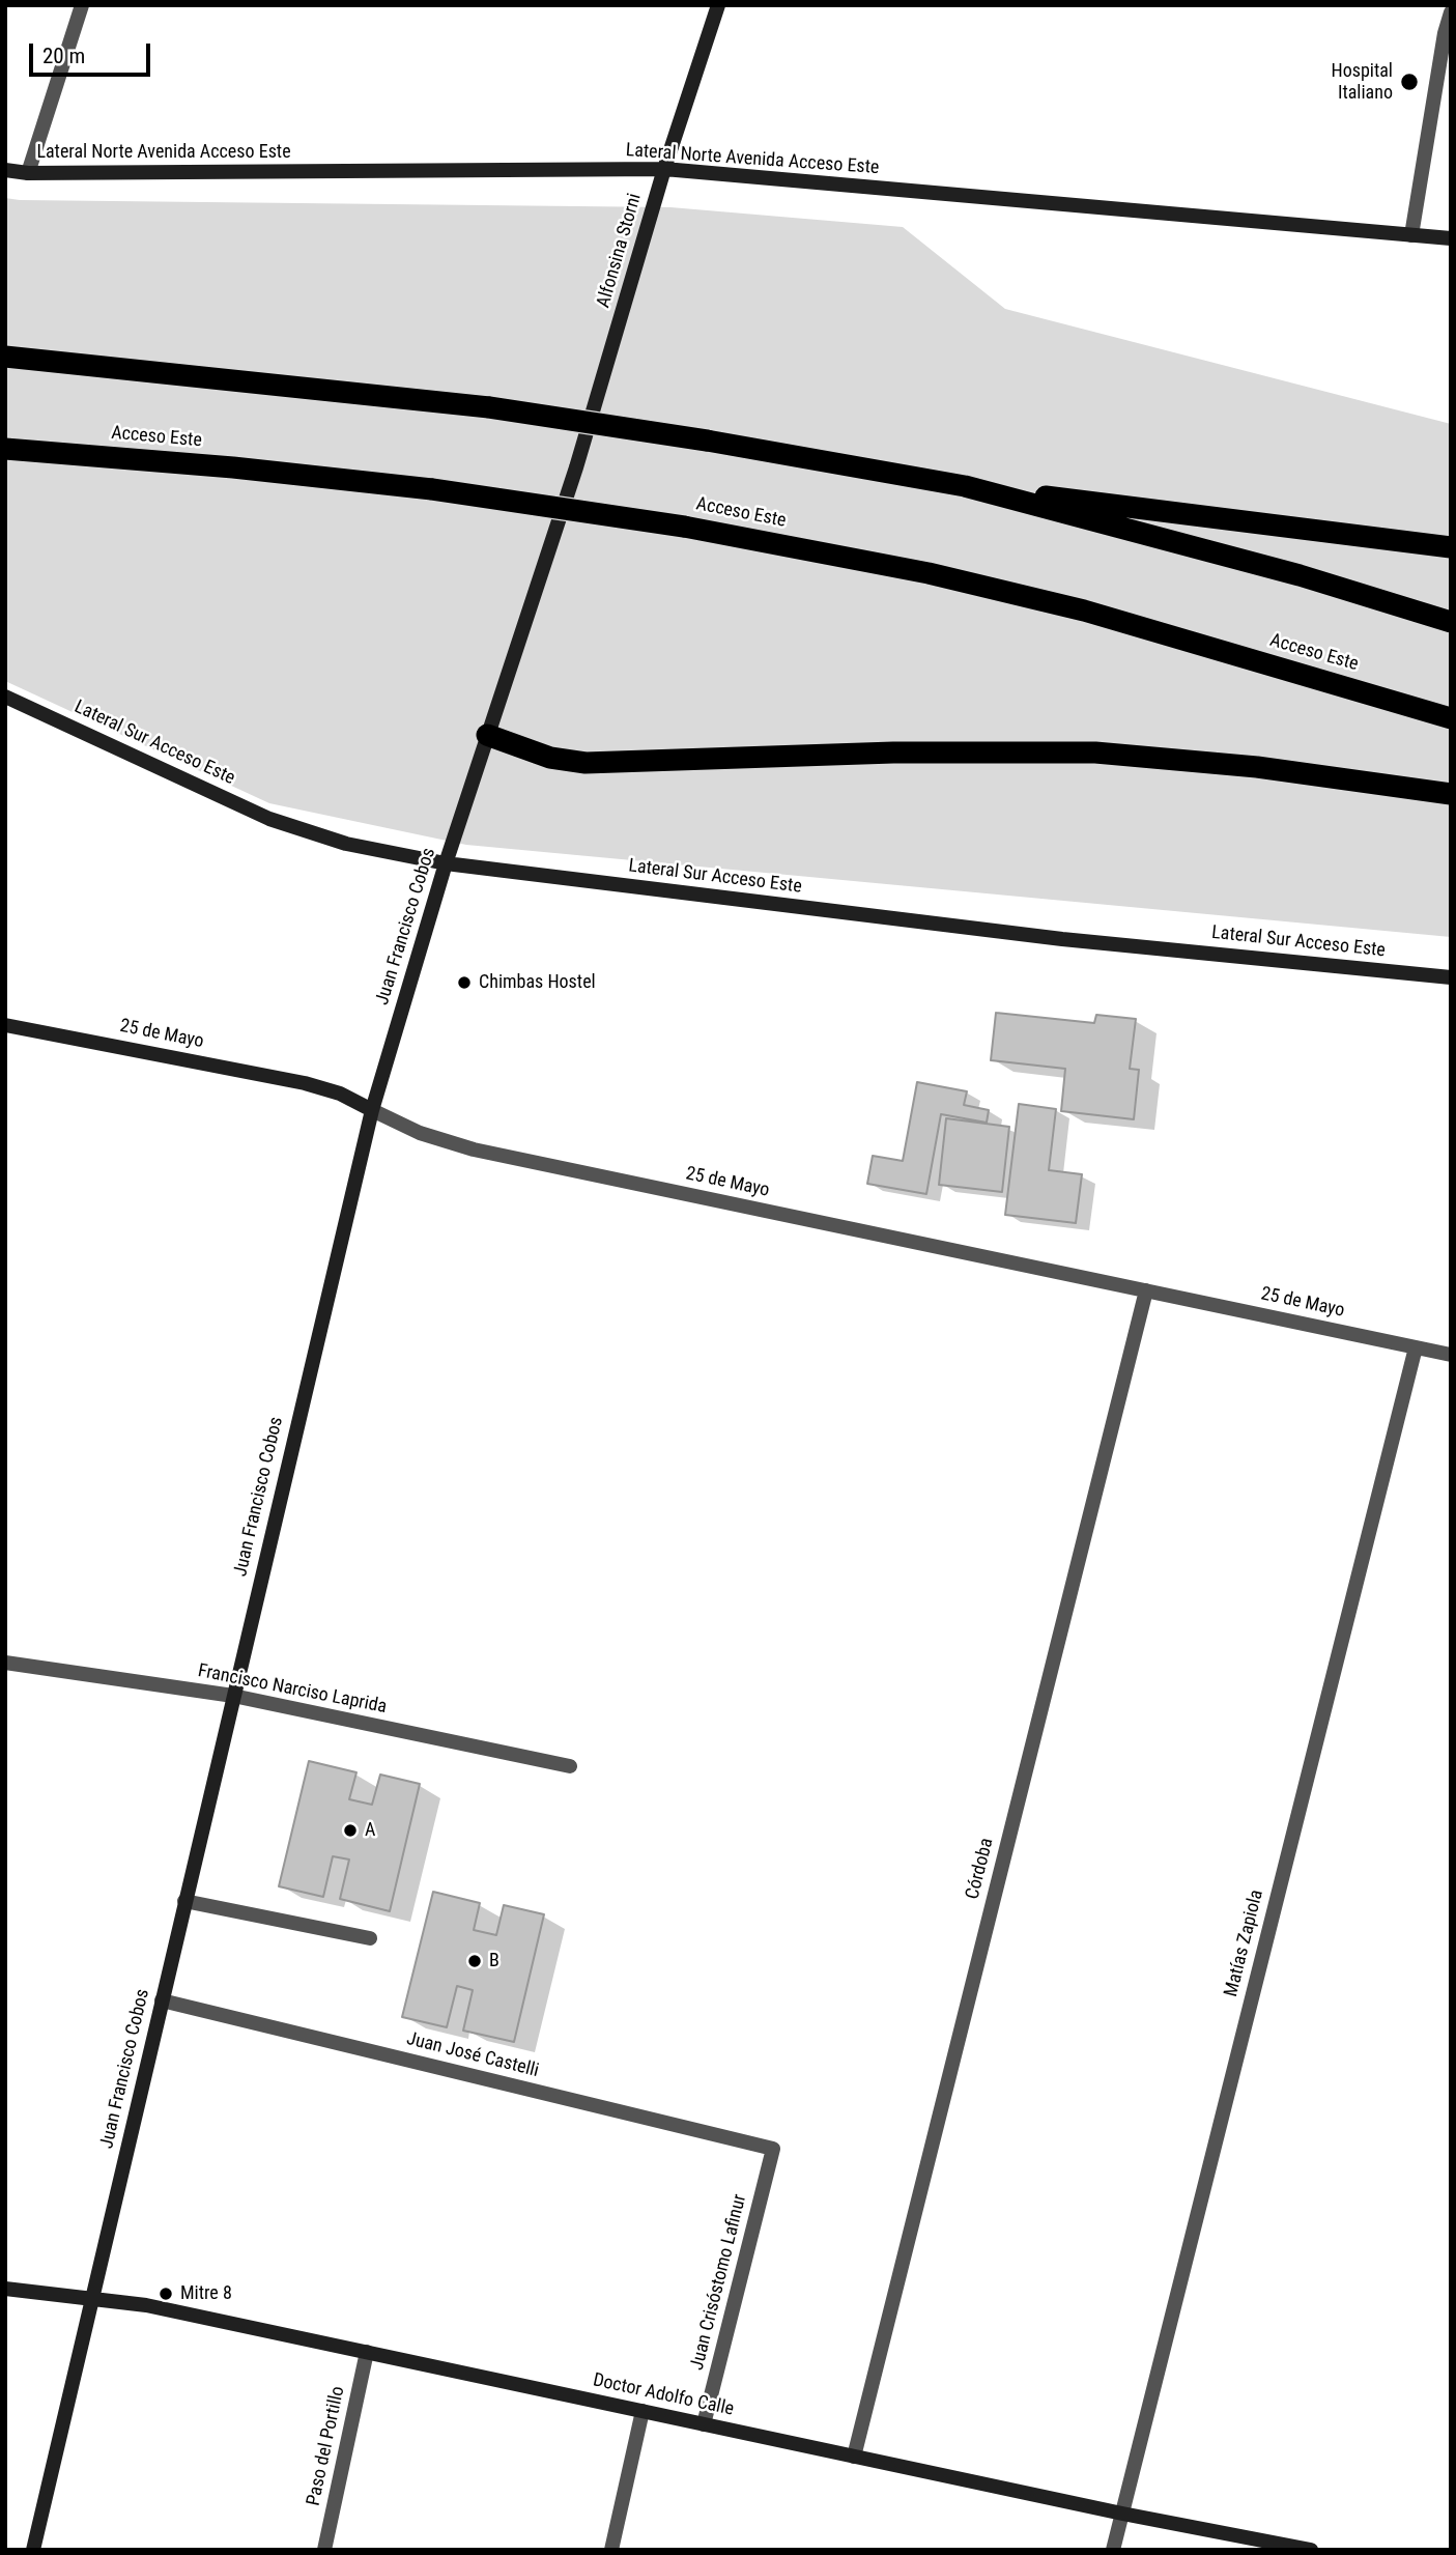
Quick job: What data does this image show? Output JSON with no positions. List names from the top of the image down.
{
  "streets": {
    "highway": ["Acceso Este"],
    "street": [
      "Lateral Norte Avenida Acceso Este",
      "Alfonsina Storni",
      "Lateral Sur Acceso Este",
      "Juan Francisco Cobos",
      "25 de Mayo",
      "Francisco Narciso Laprida",
      "Córdoba",
      "Matías Zapiola",
      "Juan José Castelli",
      "Juan Crisóstomo Lafinur",
      "Doctor Adolfo Calle",
      "Paso del Portillo"
    ]
  },
  "crossings": [
    ["Lateral Norte Avenida Acceso Este", "Alfonsina Storni"],
    ["Alfonsina Storni", "Juan Francisco Cobos"],
    ["Lateral Sur Acceso Este", "Juan Francisco Cobos"],
    ["Juan Francisco Cobos", "25 de Mayo"],
    ["Juan Francisco Cobos", "Francisco Narciso Laprida"],
    ["Juan Francisco Cobos", "Juan José Castelli"],
    ["Juan Francisco Cobos", "Doctor Adolfo Calle"],
    ["25 de Mayo", "Córdoba"],
    ["25 de Mayo", "Matías Zapiola"],
    ["Córdoba", "Doctor Adolfo Calle"],
    ["Matías Zapiola", "Doctor Adolfo Calle"],
    ["Juan José Castelli", "Juan Crisóstomo Lafinur"],
    ["Juan Crisóstomo Lafinur", "Doctor Adolfo Calle"],
    ["Doctor Adolfo Calle", "Paso del Portillo"]
  ],
  "places": [
    "Hospital Italiano",
    "Chimbas Hostel",
    "A",
    "B",
    "Mitre 8"
  ],
  "scale_bar": "20 m"
}
